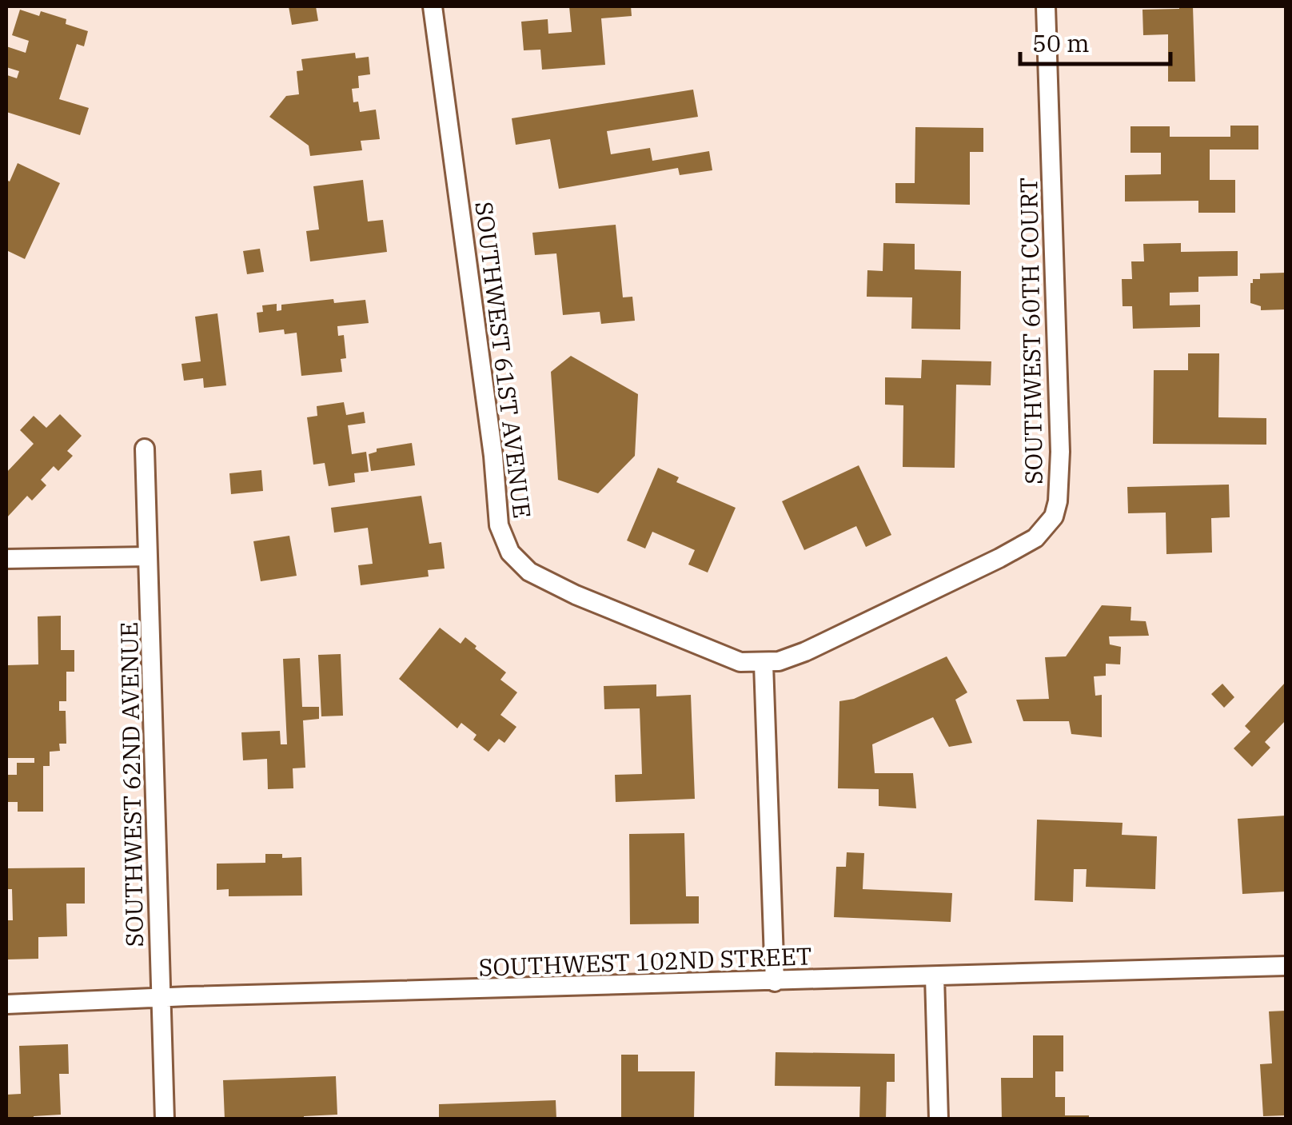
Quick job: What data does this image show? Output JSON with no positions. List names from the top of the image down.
{
  "streets": {
    "street": [
      "SOUTHWEST 60TH COURT",
      "SOUTHWEST 61ST AVENUE",
      "SOUTHWEST 62ND AVENUE",
      "SOUTHWEST 102ND STREET"
    ]
  },
  "crossings": [
    ["SOUTHWEST 60TH COURT", "SOUTHWEST 61ST AVENUE"],
    ["SOUTHWEST 62ND AVENUE", "SOUTHWEST 102ND STREET"]
  ],
  "scale_bar": "50 m"
}
